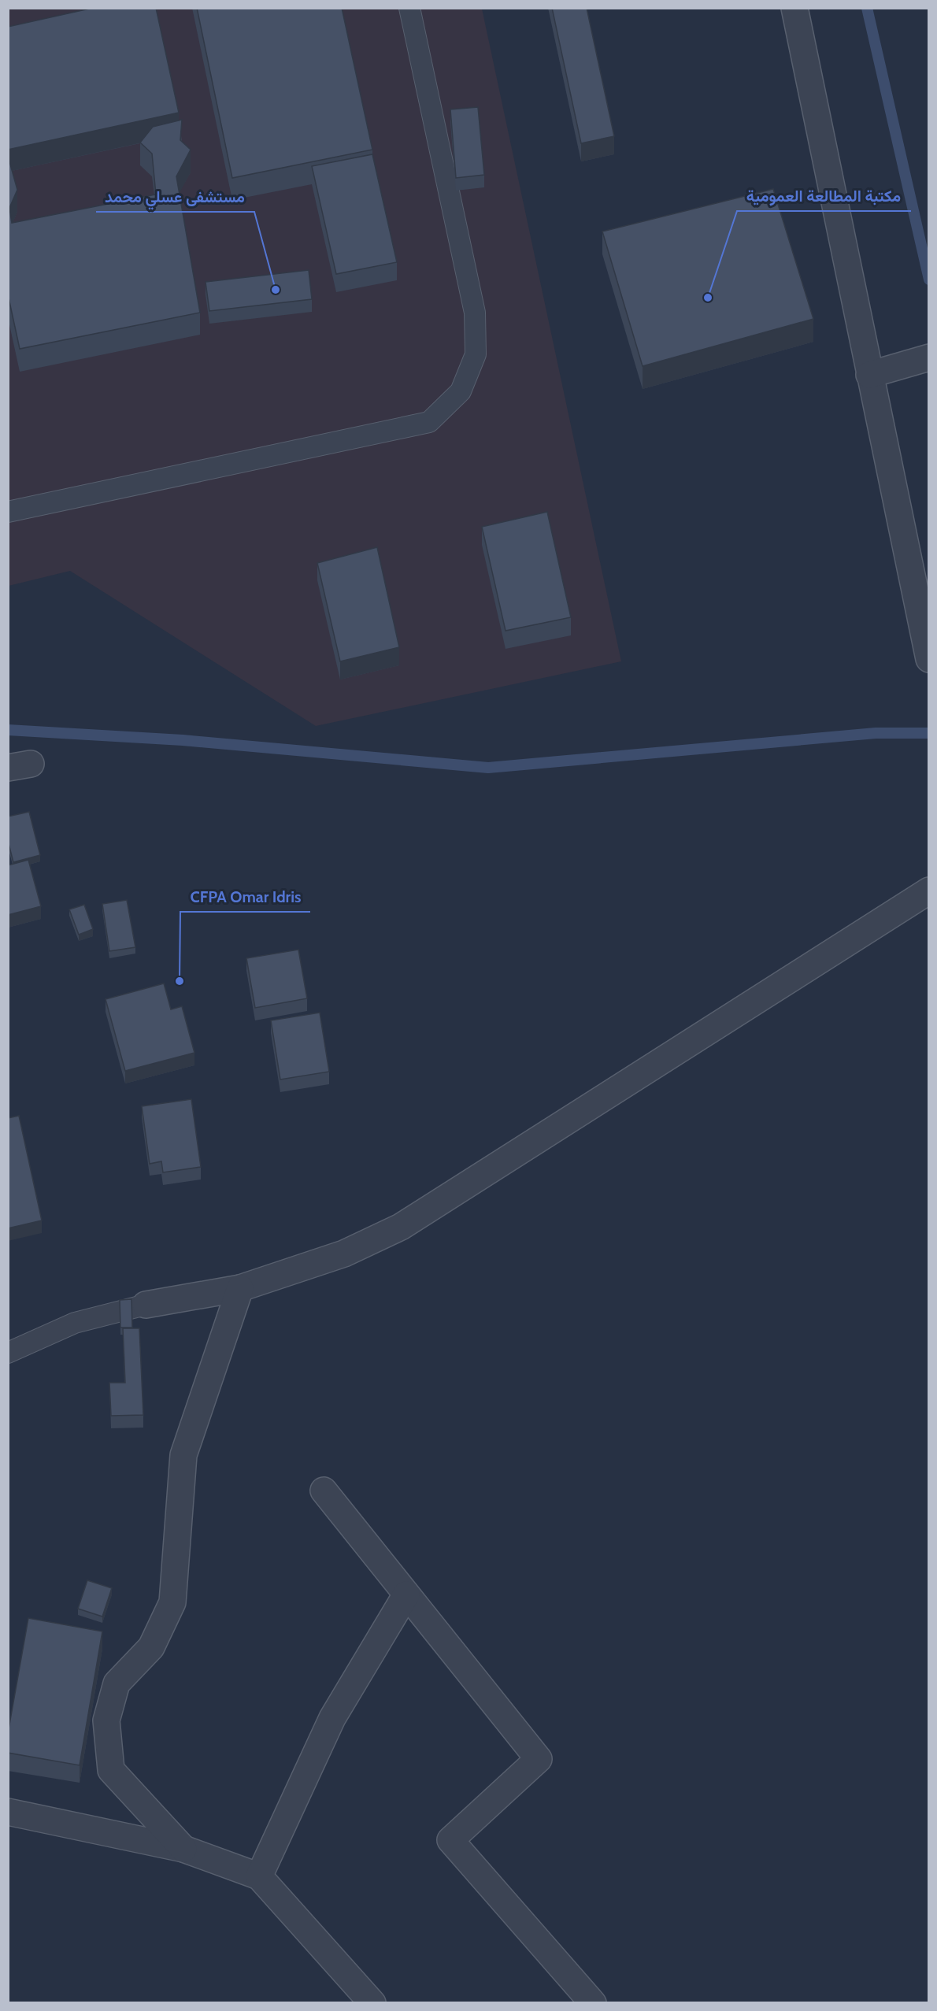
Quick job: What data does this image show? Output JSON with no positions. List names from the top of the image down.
{
  "places": ["مستشفى عسلي محمد", "مكتبة المطالعة العمومية", "CFPA Omar Idris"]
}
